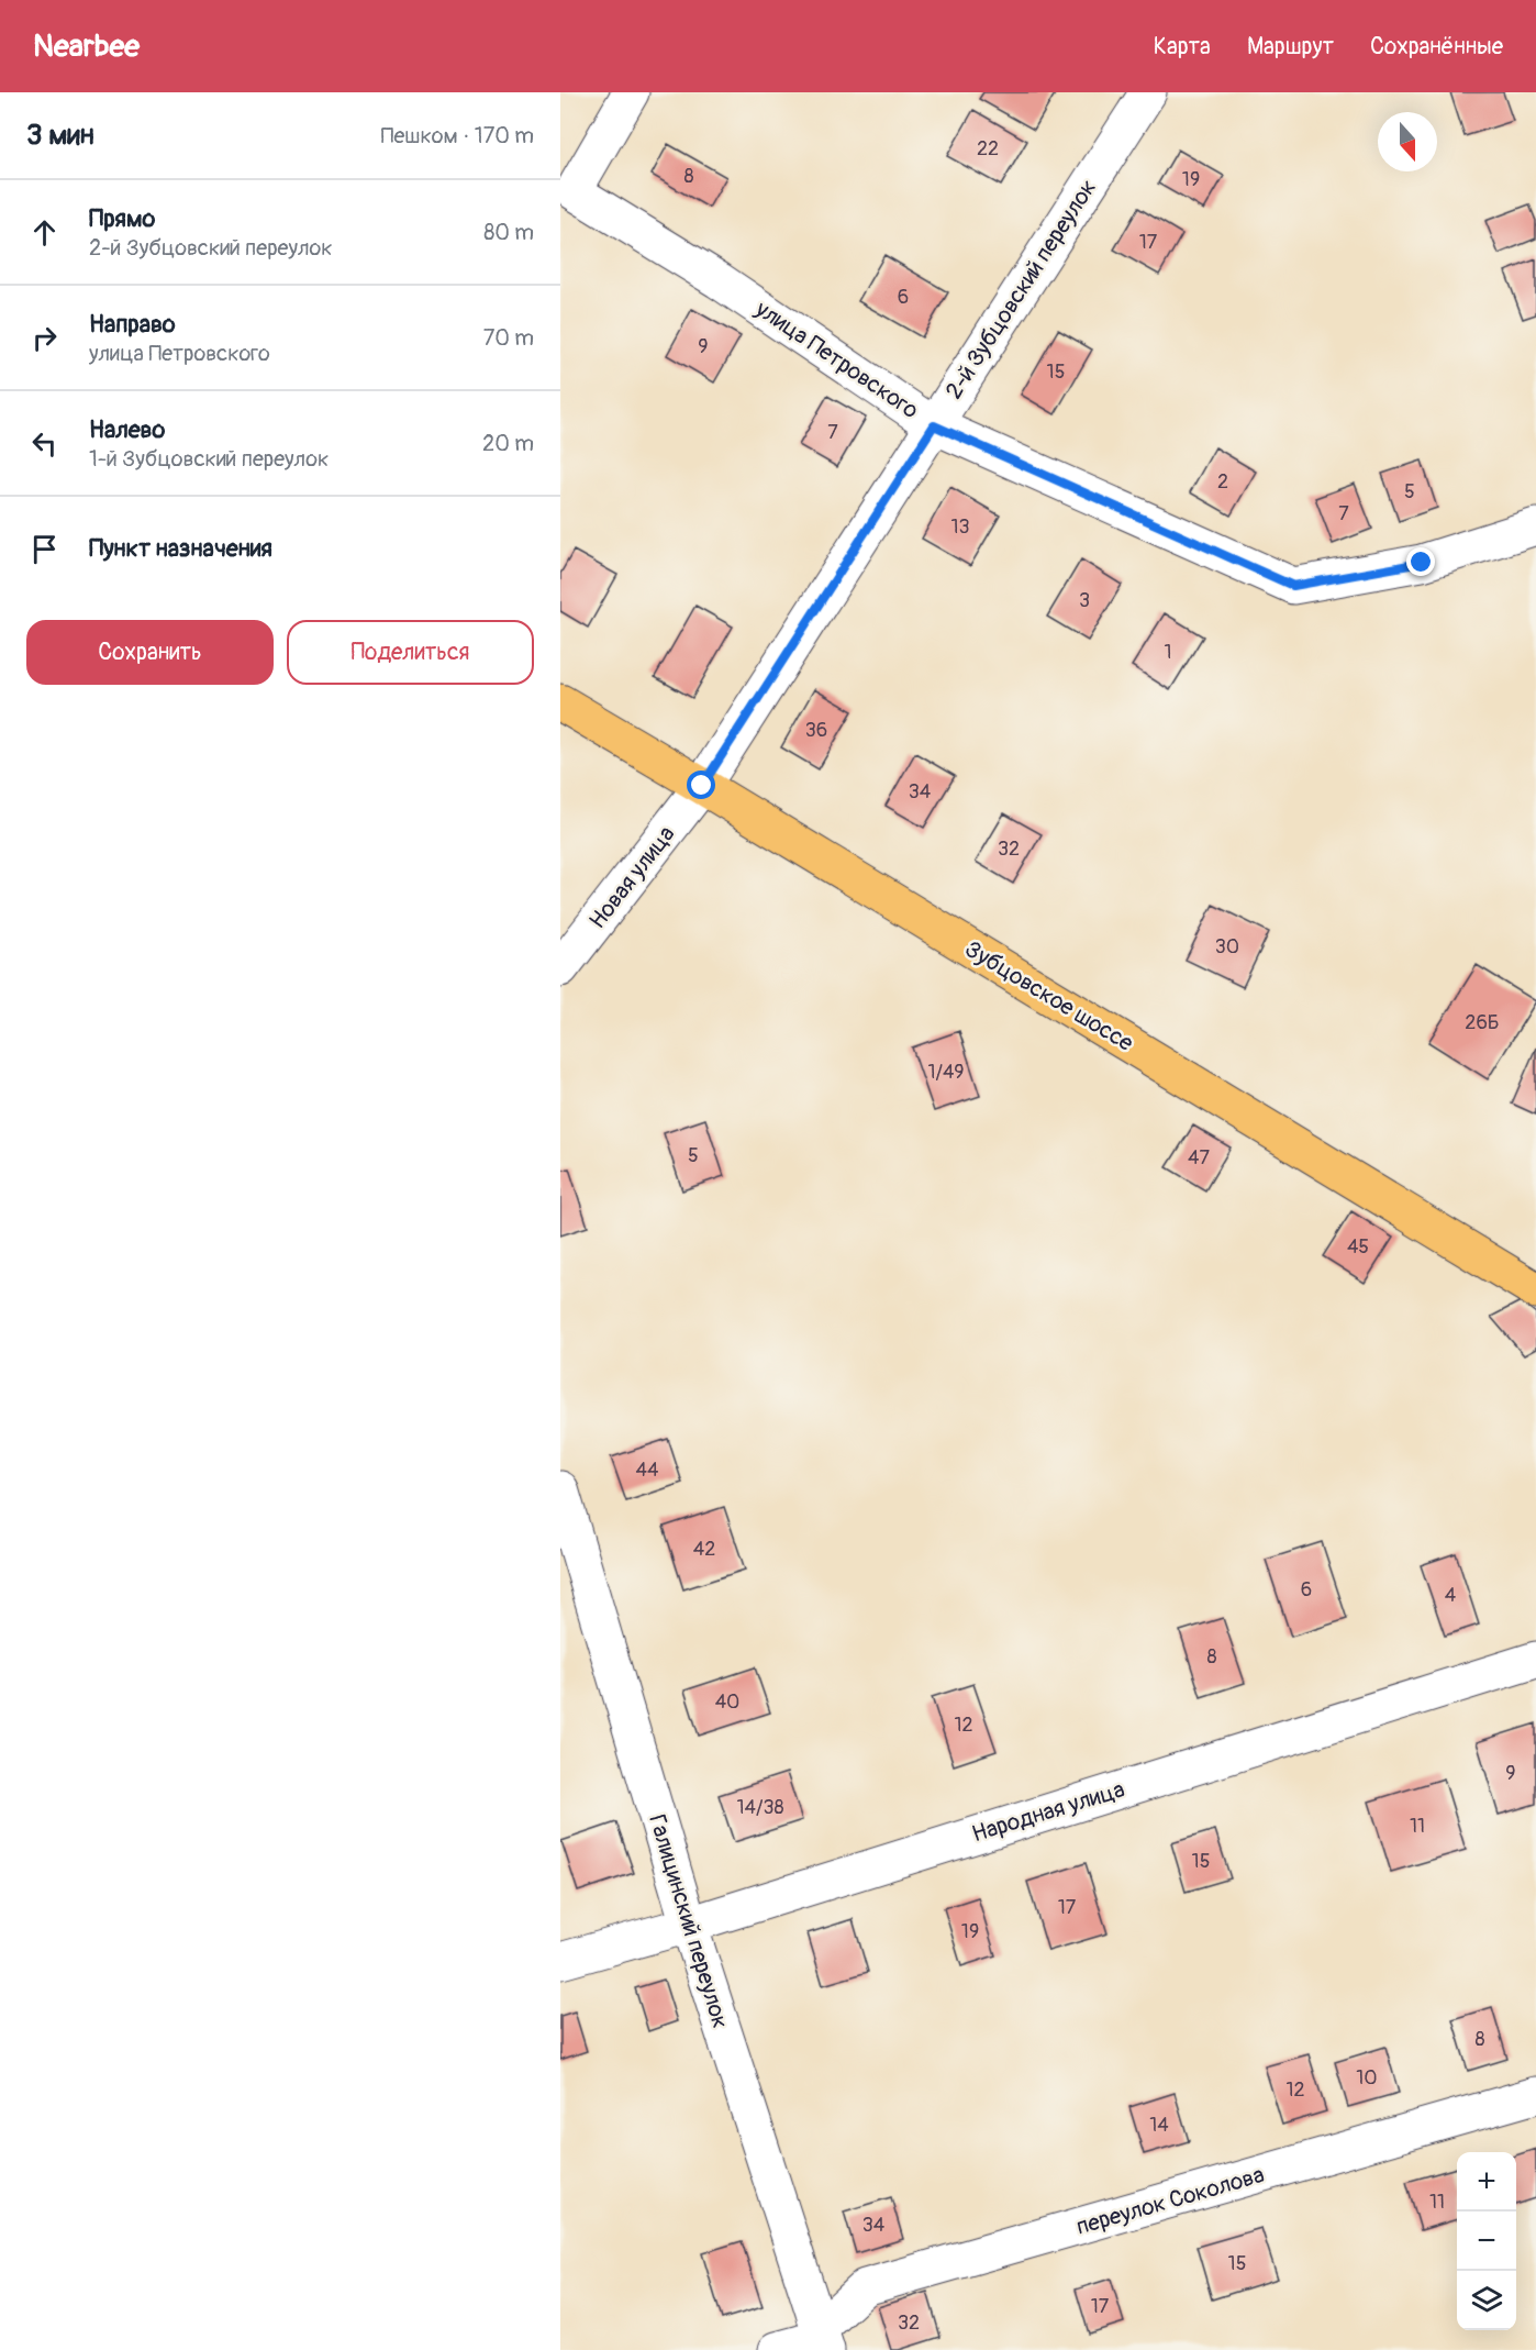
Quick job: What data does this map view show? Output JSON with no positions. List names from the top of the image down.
{
  "streets": {
    "main road": ["Зубцовское шоссе"],
    "street": [
      "2-й Зубцовский переулок",
      "улица Петровского",
      "Новая улица",
      "Народная улица",
      "Галицинский переулок",
      "переулок Соколова"
    ]
  },
  "crossings": [
    ["2-й Зубцовский переулок", "улица Петровского"],
    ["2-й Зубцовский переулок", "Новая улица"],
    ["2-й Зубцовский переулок", "Зубцовское шоссе"],
    ["Новая улица", "Зубцовское шоссе"],
    ["Народная улица", "Галицинский переулок"],
    ["Галицинский переулок", "переулок Соколова"]
  ],
  "house_numbers": [
    "22",
    "8",
    "19",
    "17",
    "6",
    "9",
    "15",
    "7",
    "2",
    "5",
    "7",
    "13",
    "3",
    "1",
    "36",
    "34",
    "32",
    "30",
    "26Б",
    "1/49",
    "5",
    "47",
    "45",
    "44",
    "42",
    "6",
    "4",
    "8",
    "40",
    "12",
    "9",
    "14/38",
    "11",
    "15",
    "17",
    "19",
    "8",
    "10",
    "12",
    "14",
    "11",
    "34",
    "15",
    "17",
    "32"
  ],
  "north": "bottom",
  "page": {
    "header": "Nearbee",
    "nav": ["Карта", "Маршрут", "Сохранённые"],
    "heading": ["3 мин", "Пешком · 170 m"],
    "list": [
      ["Прямо", "2-й Зубцовский переулок", "80 m"],
      ["Направо", "улица Петровского", "70 m"],
      ["Налево", "1-й Зубцовский переулок", "20 m"],
      "Пункт назначения"
    ],
    "buttons": ["Сохранить", "Поделиться"],
    "map_buttons": ["+", "−"]
  }
}
